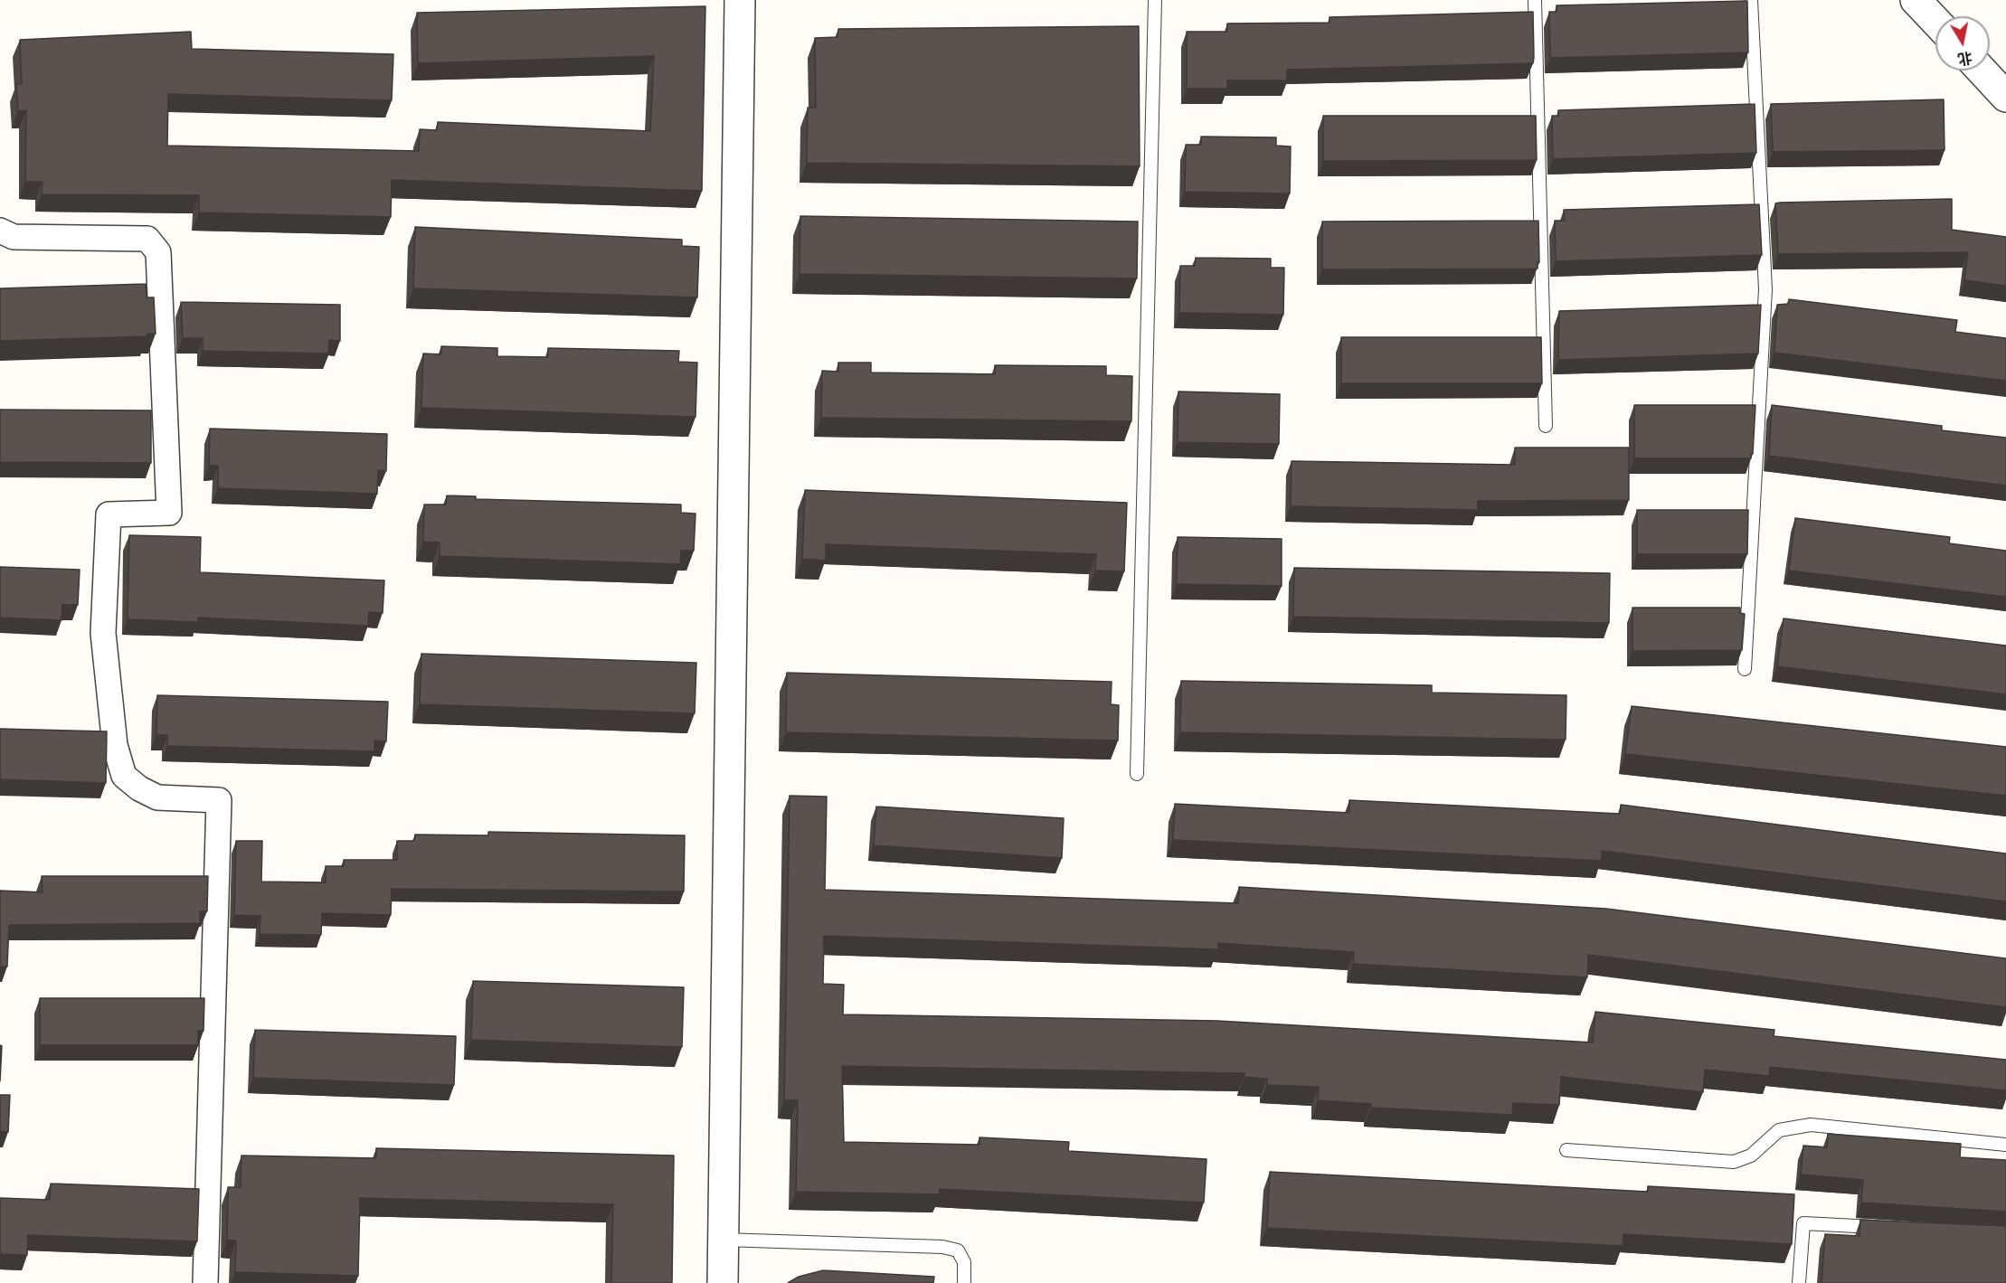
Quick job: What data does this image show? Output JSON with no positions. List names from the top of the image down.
{
  "north": "bottom"
}
